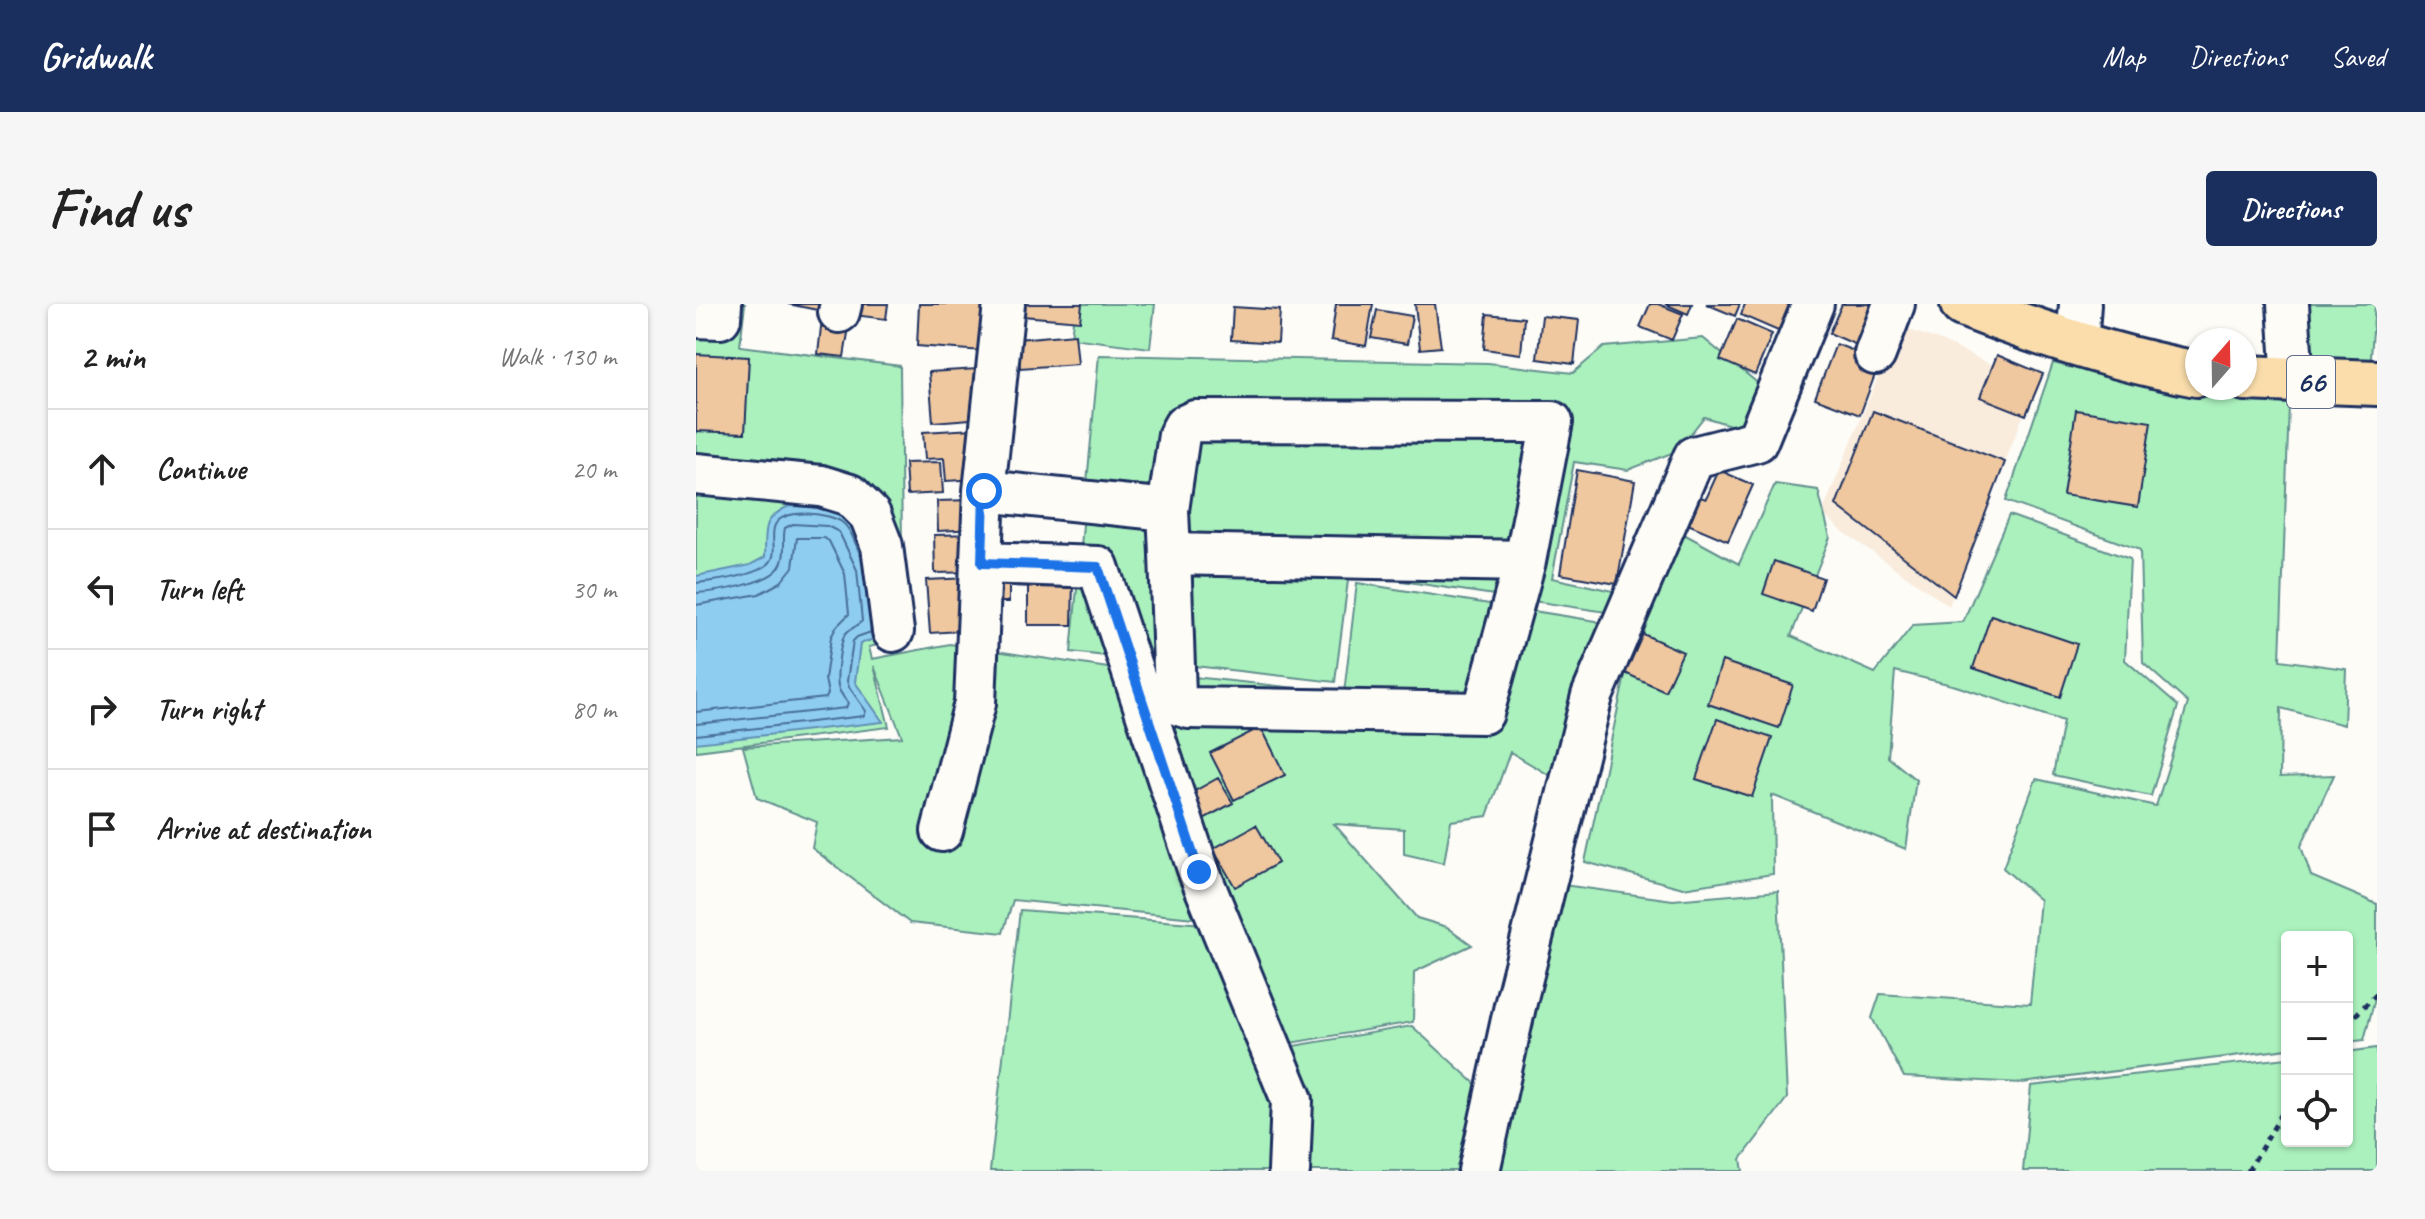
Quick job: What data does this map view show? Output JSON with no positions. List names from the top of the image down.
{
  "streets": {
    "main road": ["66"]
  },
  "north": "top",
  "page": {
    "header": "Gridwalk",
    "nav": ["Map", "Directions", "Saved"],
    "buttons": "Directions",
    "title": "Find us",
    "heading": ["2 min", "Walk · 130 m"],
    "list": [
      ["Continue", "20 m"],
      ["Turn left", "30 m"],
      ["Turn right", "80 m"],
      "Arrive at destination"
    ],
    "map_buttons": ["+", "−"]
  }
}
